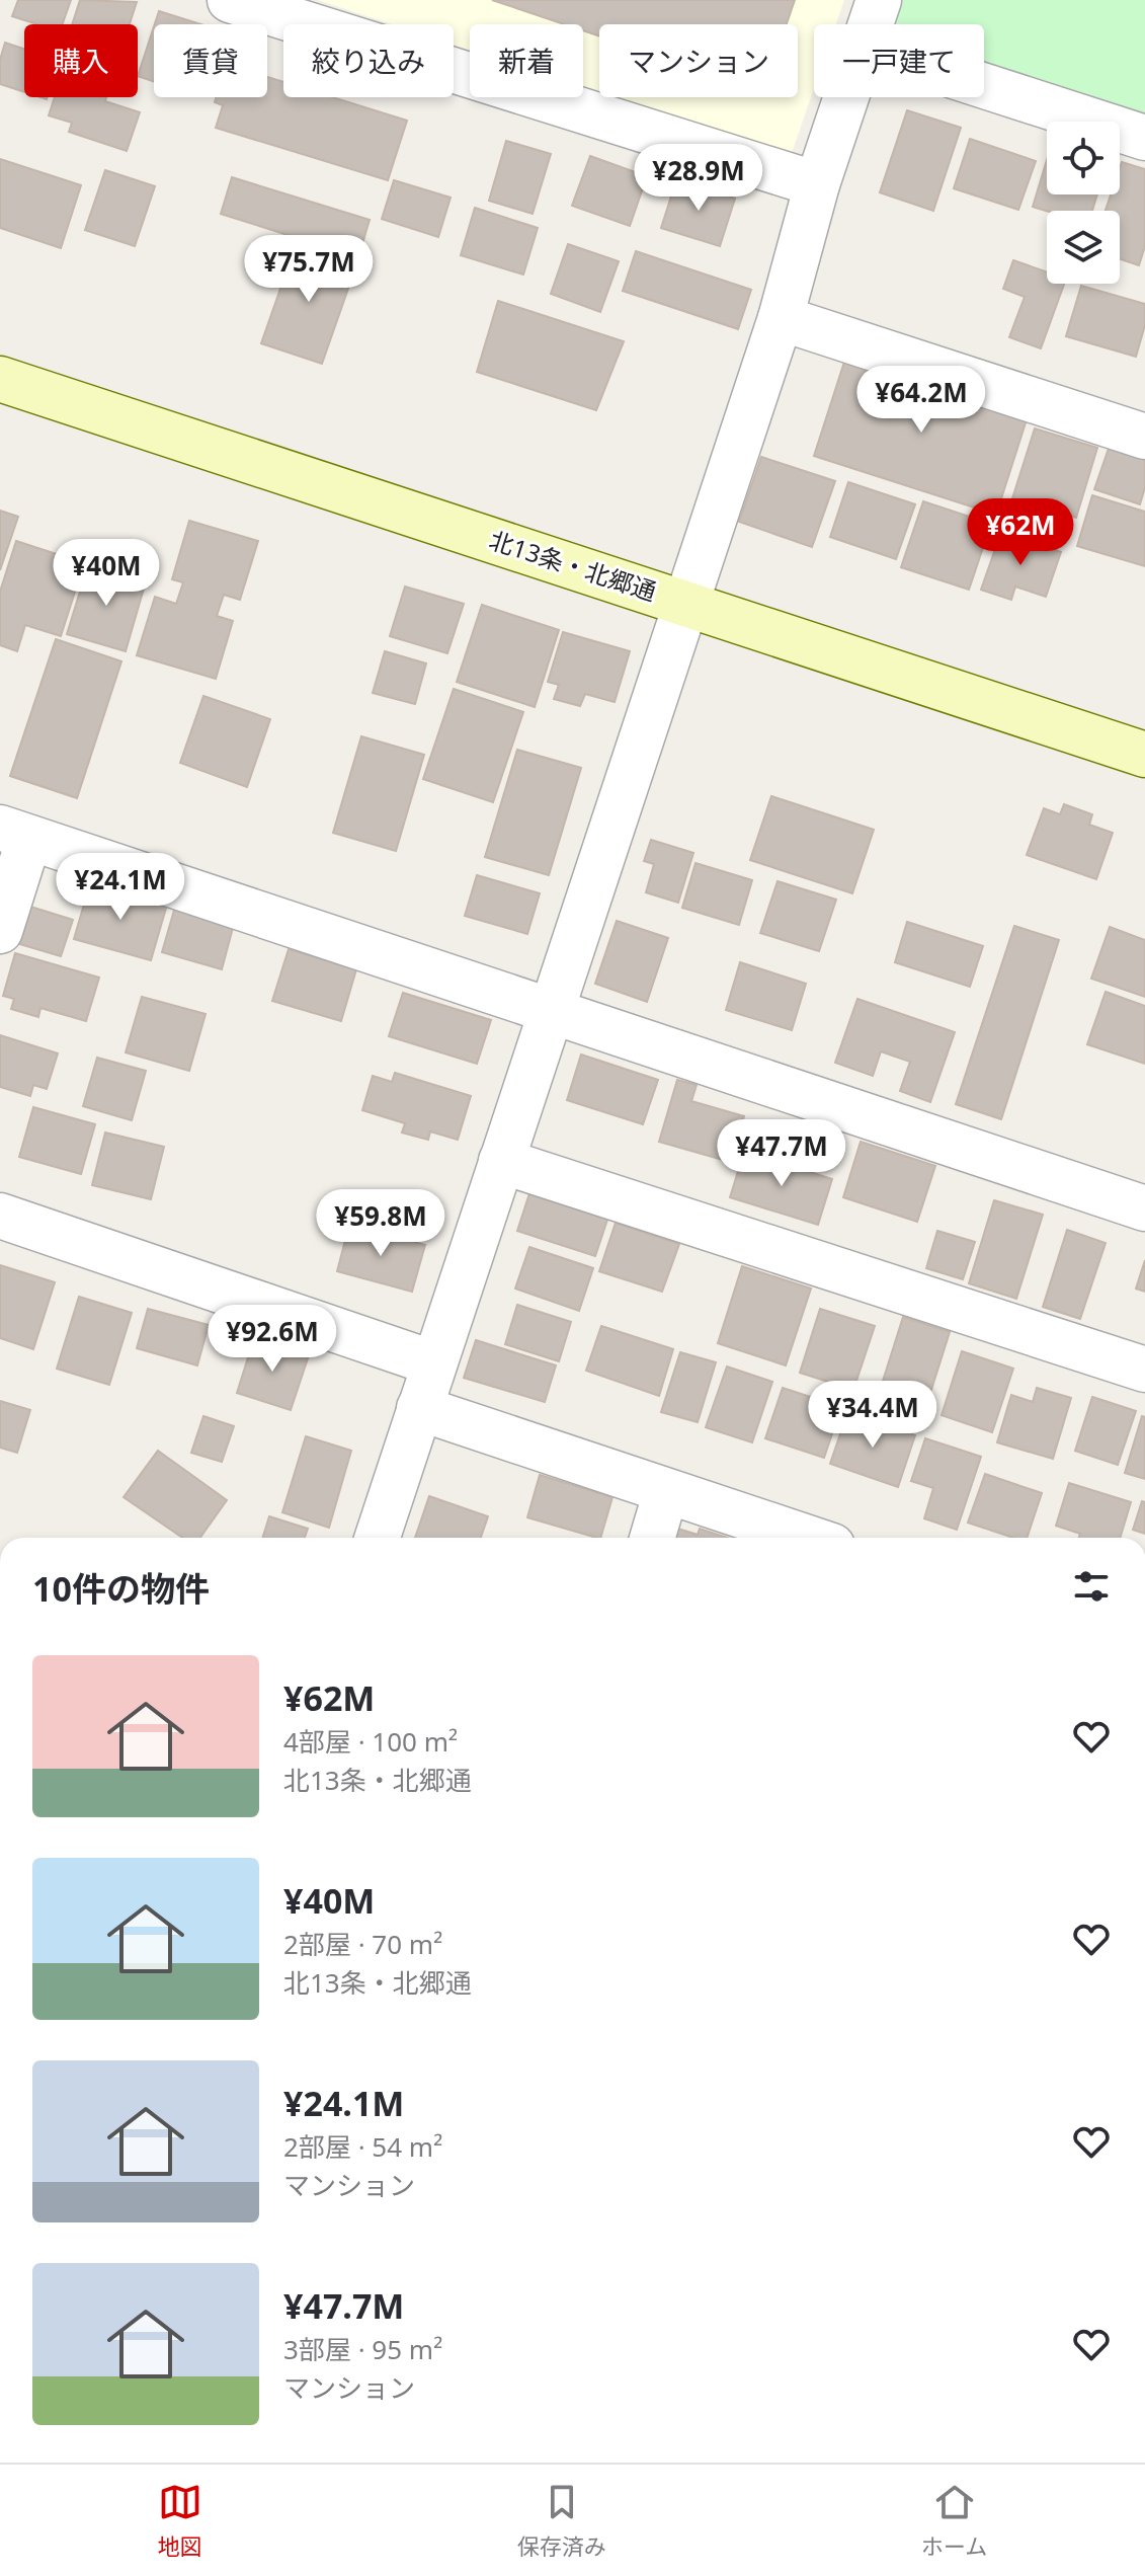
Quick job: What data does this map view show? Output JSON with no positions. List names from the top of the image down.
{
  "streets": {
    "main road": ["北13条・北郷通"]
  },
  "page": {
    "chip": [
      "購入",
      "賃貸",
      "絞り込み",
      "新着",
      "マンション",
      "一戸建て"
    ],
    "price": [
      "¥28.9M",
      "¥75.7M",
      "¥64.2M",
      "¥62M",
      "¥40M",
      "¥24.1M",
      "¥47.7M",
      "¥59.8M",
      "¥92.6M",
      "¥34.4M"
    ],
    "heading": "10件の物件",
    "list": [
      {
        "name": "¥62M",
        "note": "4部屋 · 100 m² · 北13条・北郷通"
      },
      {
        "name": "¥40M",
        "note": "2部屋 · 70 m² · 北13条・北郷通"
      },
      {
        "name": "¥24.1M",
        "note": "2部屋 · 54 m² · マンション"
      },
      {
        "name": "¥47.7M",
        "note": "3部屋 · 95 m² · マンション"
      }
    ],
    "tabs": ["地図", "保存済み", "ホーム"]
  }
}
